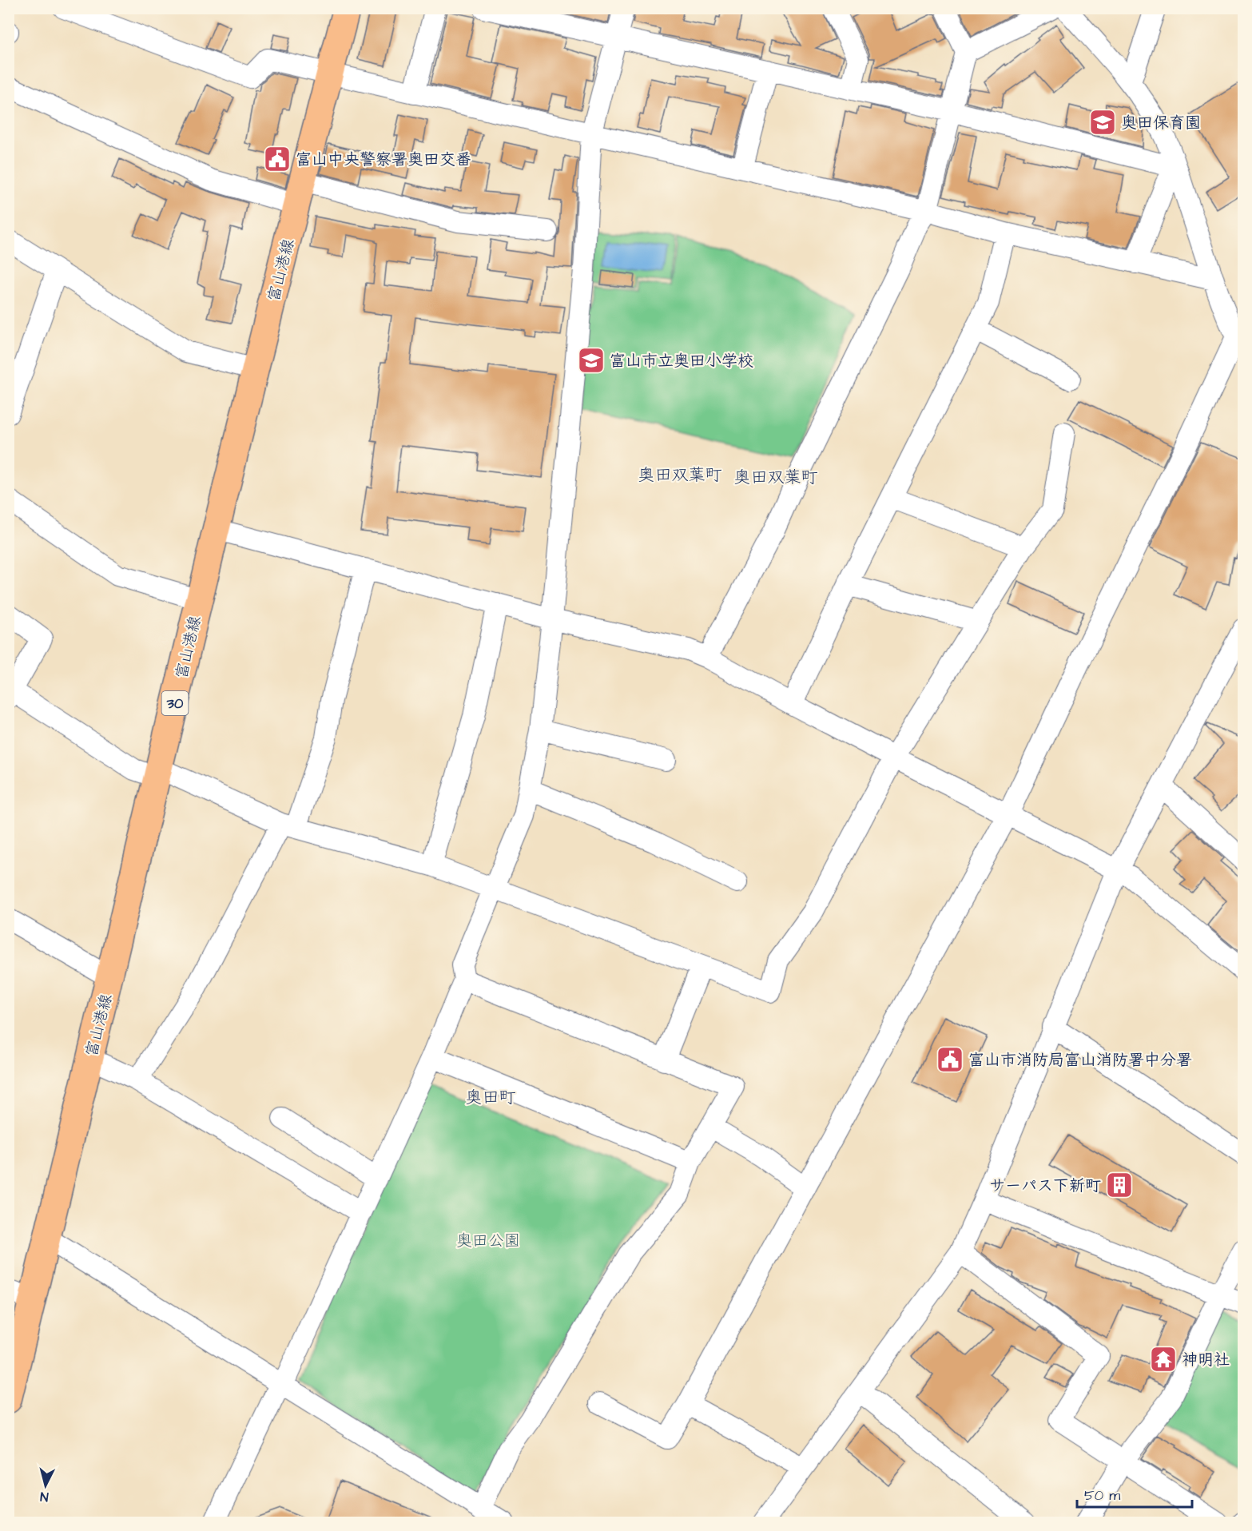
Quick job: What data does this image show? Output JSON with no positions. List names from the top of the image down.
{
  "streets": {
    "main road": ["富山港線", "30"]
  },
  "districts": ["奥田双葉町", "奥田双葉町", "奥田町"],
  "parks": ["奥田公園"],
  "places": {
    "school or university": ["奥田保育園", "富山市立奥田小学校"],
    "public building": ["富山中央警察署奥田交番", "富山市消防局富山消防署中分署"],
    "building": ["サーパス下新町"],
    "temple": ["神明社"]
  },
  "scale_bar": "50 m",
  "north": "bottom"
}
